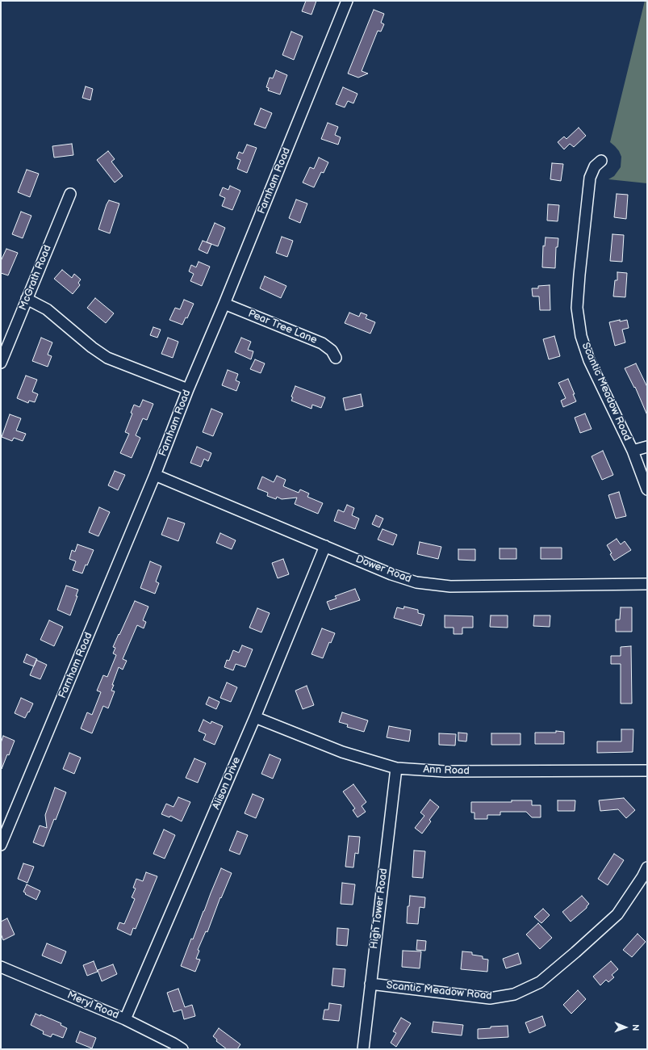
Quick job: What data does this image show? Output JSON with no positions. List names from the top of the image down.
{
  "streets": {
    "street": [
      "Farnham Road",
      "McGrath Road",
      "Pear Tree Lane",
      "Scantic Meadow Road",
      "Dower Road",
      "Ann Road",
      "Alison Drive",
      "High Tower Road",
      "Meryl Road"
    ]
  },
  "crossings": [
    ["Farnham Road", "Pear Tree Lane"],
    ["Farnham Road", "Dower Road"],
    ["Scantic Meadow Road", "High Tower Road"],
    ["Dower Road", "Alison Drive"],
    ["Ann Road", "Alison Drive"],
    ["Ann Road", "High Tower Road"],
    ["Alison Drive", "Meryl Road"]
  ],
  "north": "right"
}
